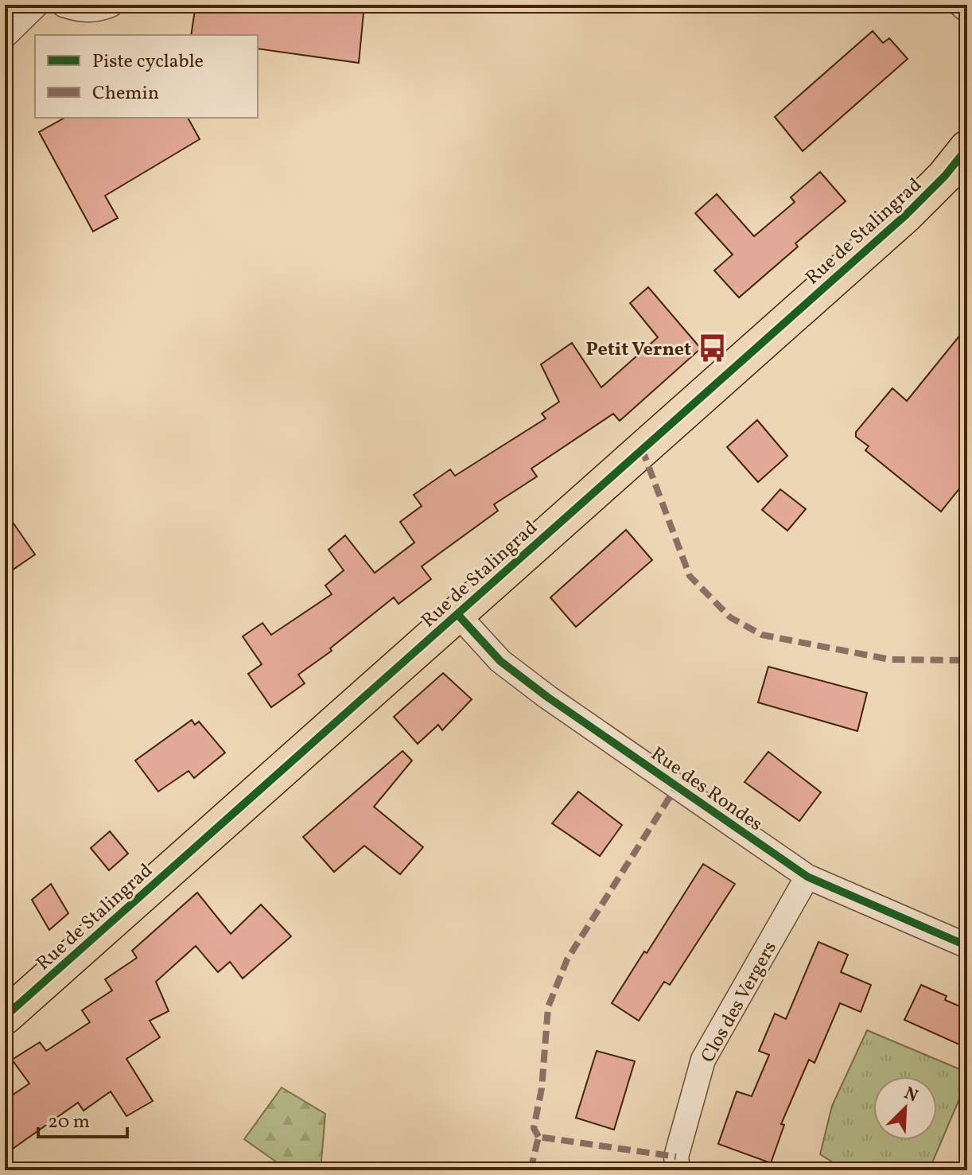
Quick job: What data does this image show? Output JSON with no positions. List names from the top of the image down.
{
  "streets": {
    "main road": ["Rue de Stalingrad"],
    "street": ["Rue des Rondes", "Clos des Vergers"]
  },
  "crossings": [
    ["Rue de Stalingrad", "Rue des Rondes"],
    ["Rue des Rondes", "Clos des Vergers"]
  ],
  "places": {
    "bus stop": ["Petit Vernet"]
  },
  "legend": ["Piste cyclable", "Chemin"],
  "scale_bar": "20 m",
  "north": "top right"
}
